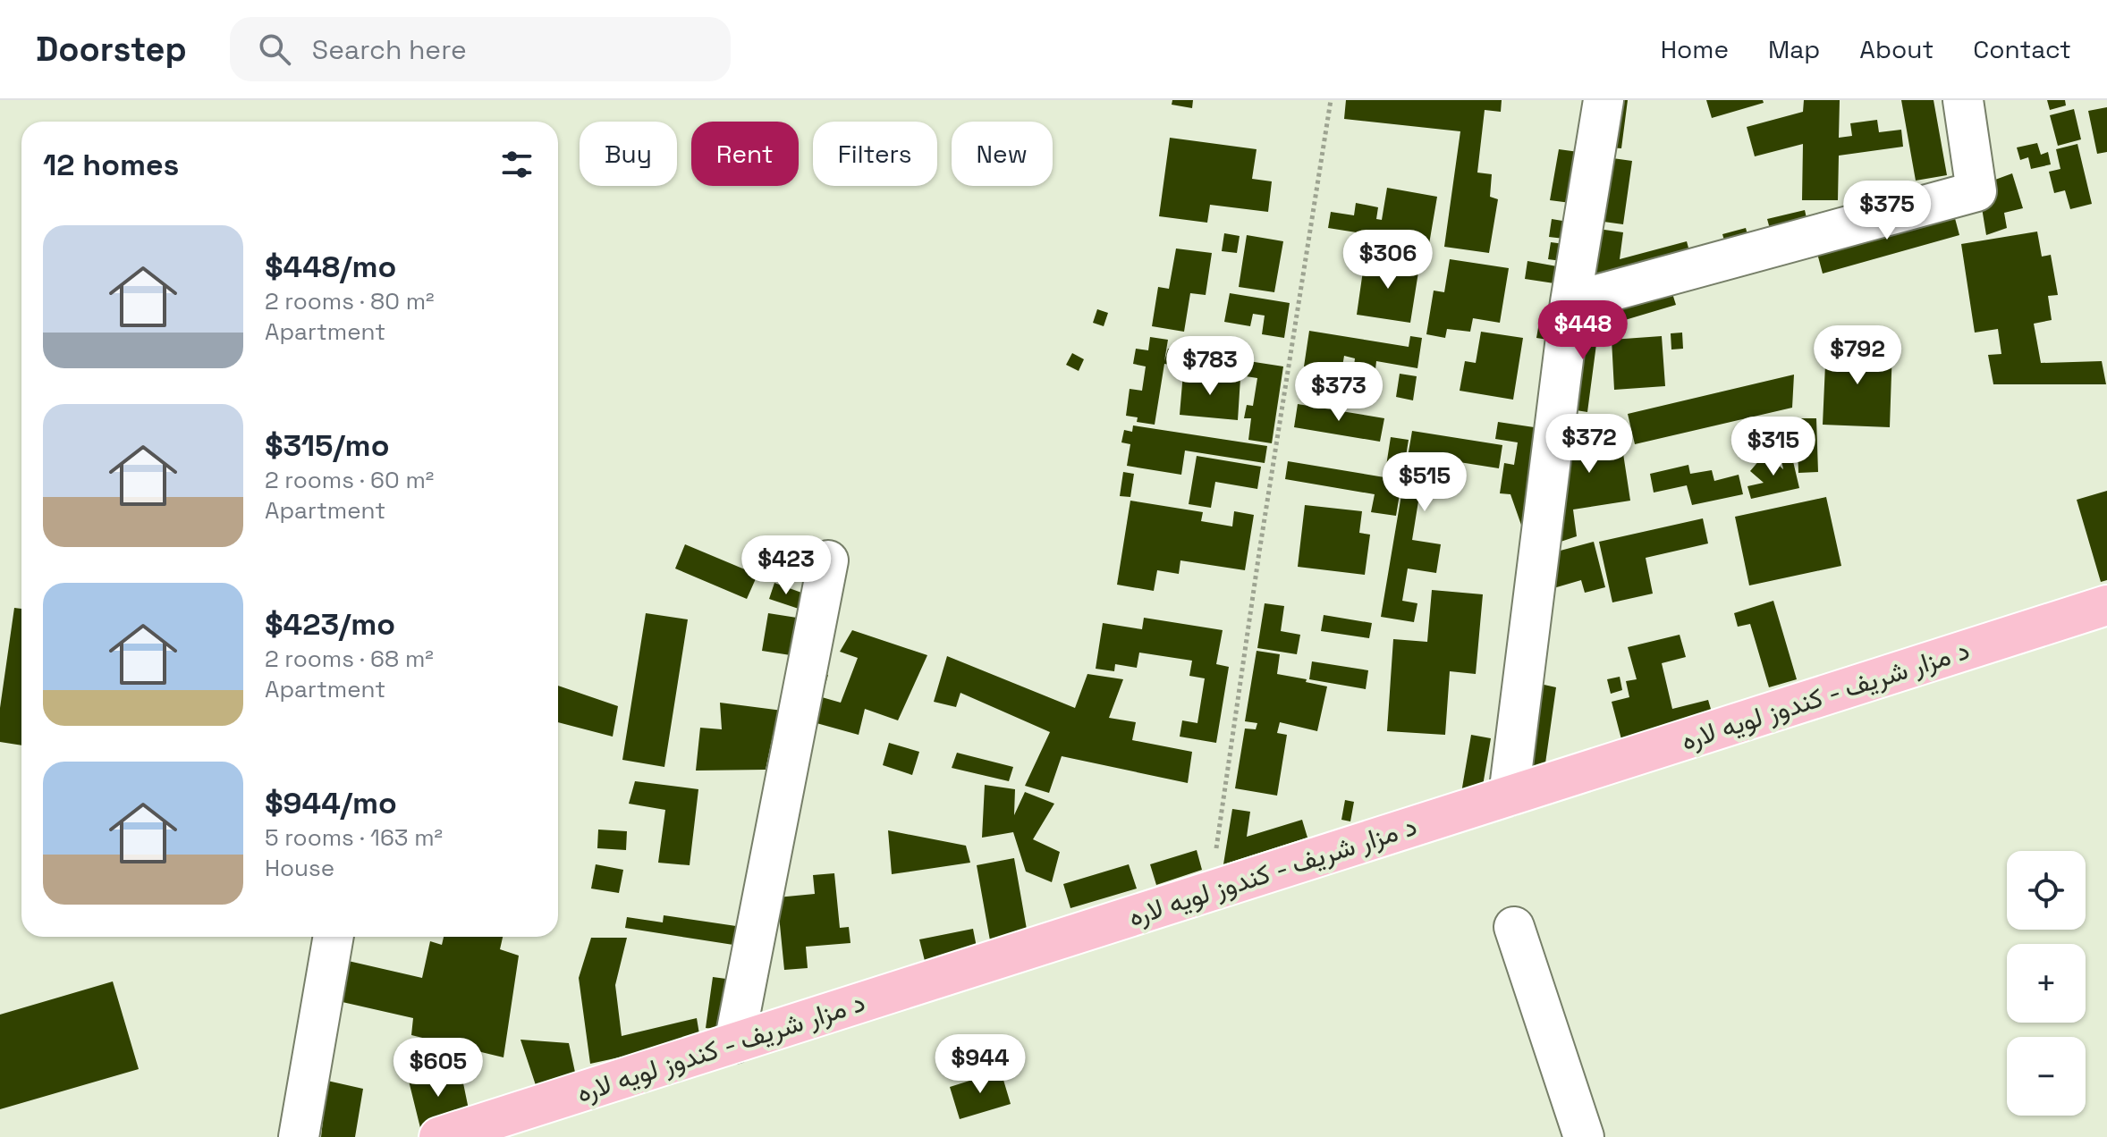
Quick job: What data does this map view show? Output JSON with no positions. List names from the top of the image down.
{
  "streets": {
    "main road": ["د مزار شریف - کندوز لویه لاره"]
  },
  "page": {
    "header": "Doorstep",
    "search": "Search here",
    "nav": [
      "Home",
      "Map",
      "About",
      "Contact"
    ],
    "chip": [
      "Buy",
      "Rent",
      "Filters",
      "New"
    ],
    "heading": "12 homes",
    "price": [
      "$375",
      "$306",
      "$448",
      "$792",
      "$783",
      "$373",
      "$372",
      "$315",
      "$515",
      "$423",
      "$944",
      "$605"
    ],
    "list": [
      {
        "name": "$448/mo",
        "note": "2 rooms · 80 m² · Apartment"
      },
      {
        "name": "$315/mo",
        "note": "2 rooms · 60 m² · Apartment"
      },
      {
        "name": "$423/mo",
        "note": "2 rooms · 68 m² · Apartment"
      },
      {
        "name": "$944/mo",
        "note": "5 rooms · 163 m² · House"
      }
    ],
    "map_buttons": ["+", "−"]
  }
}
